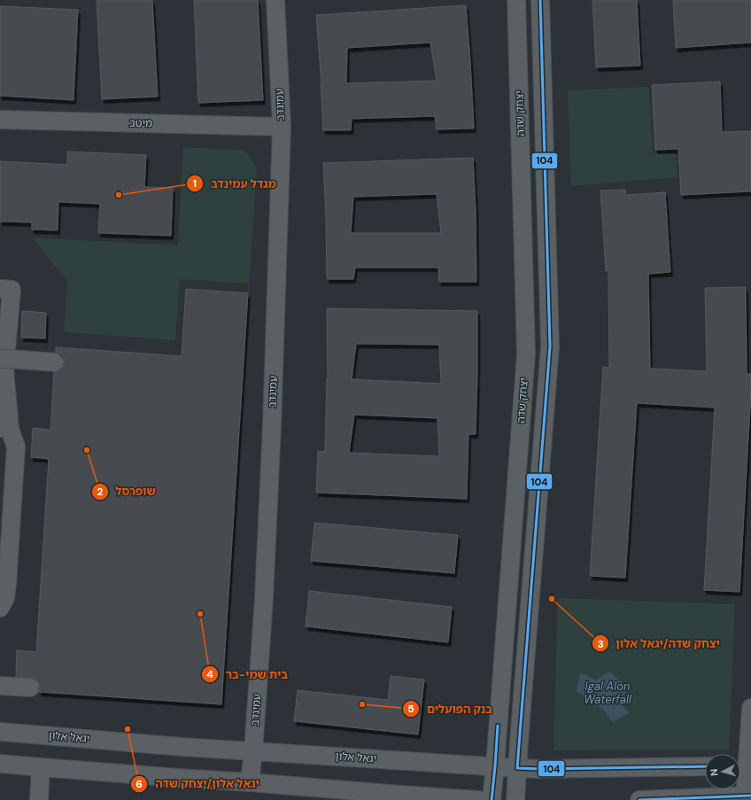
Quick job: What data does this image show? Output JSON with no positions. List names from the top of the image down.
{
  "streets": {
    "street": [
      "עמינדב",
      "יצחק שדה",
      "מיטב",
      "יגאל אלון"
    ]
  },
  "crossings": [
    ["עמינדב", "מיטב"],
    ["עמינדב", "יגאל אלון"],
    ["יצחק שדה", "יגאל אלון"]
  ],
  "water": ["Igal Alon Waterfall"],
  "places": [
    "מגדל עמינדב",
    "שופרסל",
    "יצחק שדה/יגאל אלון",
    "בית שמי-בר",
    "בנק הפועלים",
    "יגאל אלון/יצחק שדה"
  ],
  "lines": ["transit line 104"],
  "north": "left"
}
